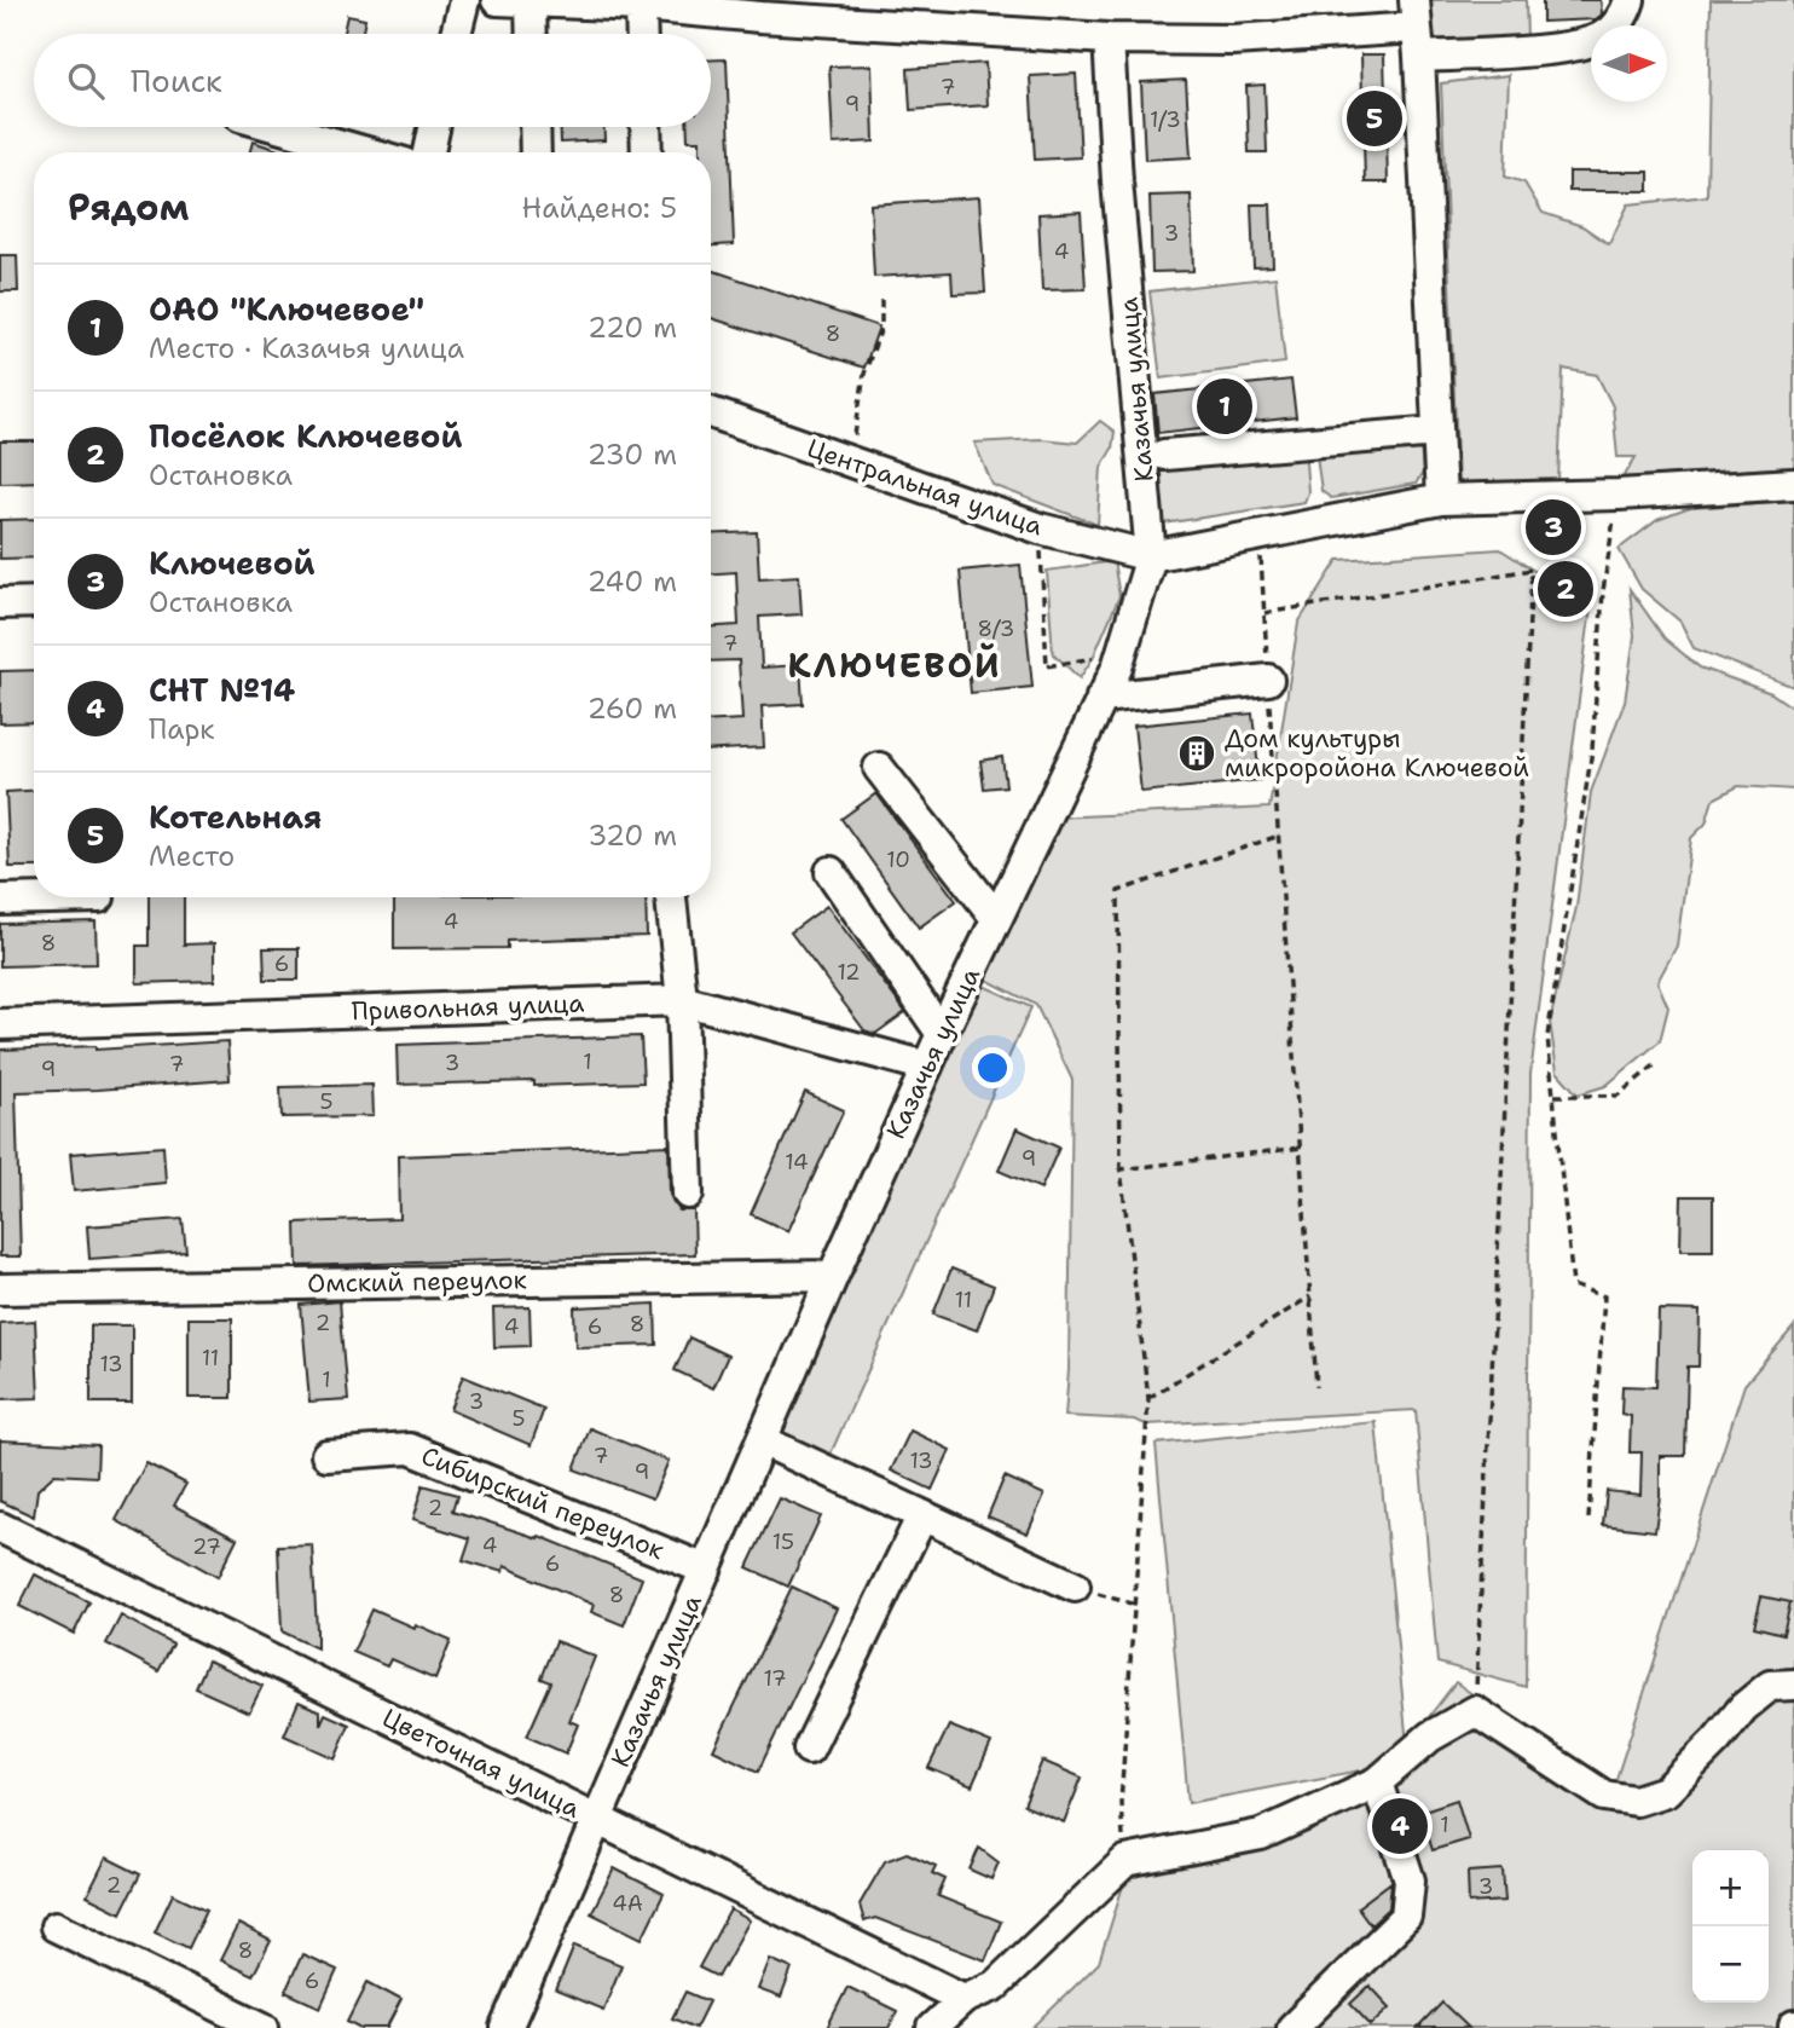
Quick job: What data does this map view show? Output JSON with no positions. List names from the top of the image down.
{
  "streets": {
    "street": [
      "Казачья улица",
      "Центральная улица",
      "Привольная улица",
      "Омский переулок",
      "Сибирский переулок",
      "Цветочная улица"
    ]
  },
  "crossings": [
    ["Казачья улица", "Центральная улица"],
    ["Казачья улица", "Привольная улица"],
    ["Казачья улица", "Омский переулок"],
    ["Казачья улица", "Сибирский переулок"],
    ["Казачья улица", "Цветочная улица"]
  ],
  "districts": ["КЛЮЧЕВОЙ"],
  "places": {
    "building": ["Дом культуры микроройона Ключевой"]
  },
  "house_numbers": [
    "7",
    "9",
    "1/3",
    "3",
    "4",
    "8",
    "8/3",
    "7",
    "10",
    "4",
    "8",
    "6",
    "12",
    "1",
    "3",
    "7",
    "9",
    "5",
    "9",
    "14",
    "11",
    "2",
    "8",
    "4",
    "6",
    "11",
    "13",
    "1",
    "3",
    "5",
    "7",
    "13",
    "9",
    "2",
    "15",
    "4",
    "27",
    "6",
    "8",
    "17",
    "1",
    "2",
    "3",
    "4А",
    "8",
    "6"
  ],
  "north": "right",
  "page": {
    "search": "Поиск",
    "pins": [
      "5",
      "1",
      "3",
      "2",
      "4"
    ],
    "heading": ["Рядом", "Найдено: 5"],
    "list": [
      {
        "mark": "1",
        "name": "ОАО \"Ключевое\"",
        "note": "Место · Казачья улица",
        "value": "220 m"
      },
      {
        "mark": "2",
        "name": "Посёлок Ключевой",
        "note": "Остановка",
        "value": "230 m"
      },
      {
        "mark": "3",
        "name": "Ключевой",
        "note": "Остановка",
        "value": "240 m"
      },
      {
        "mark": "4",
        "name": "СНТ №14",
        "note": "Парк",
        "value": "260 m"
      },
      {
        "mark": "5",
        "name": "Котельная",
        "note": "Место",
        "value": "320 m"
      }
    ],
    "map_buttons": ["+", "−"]
  }
}
